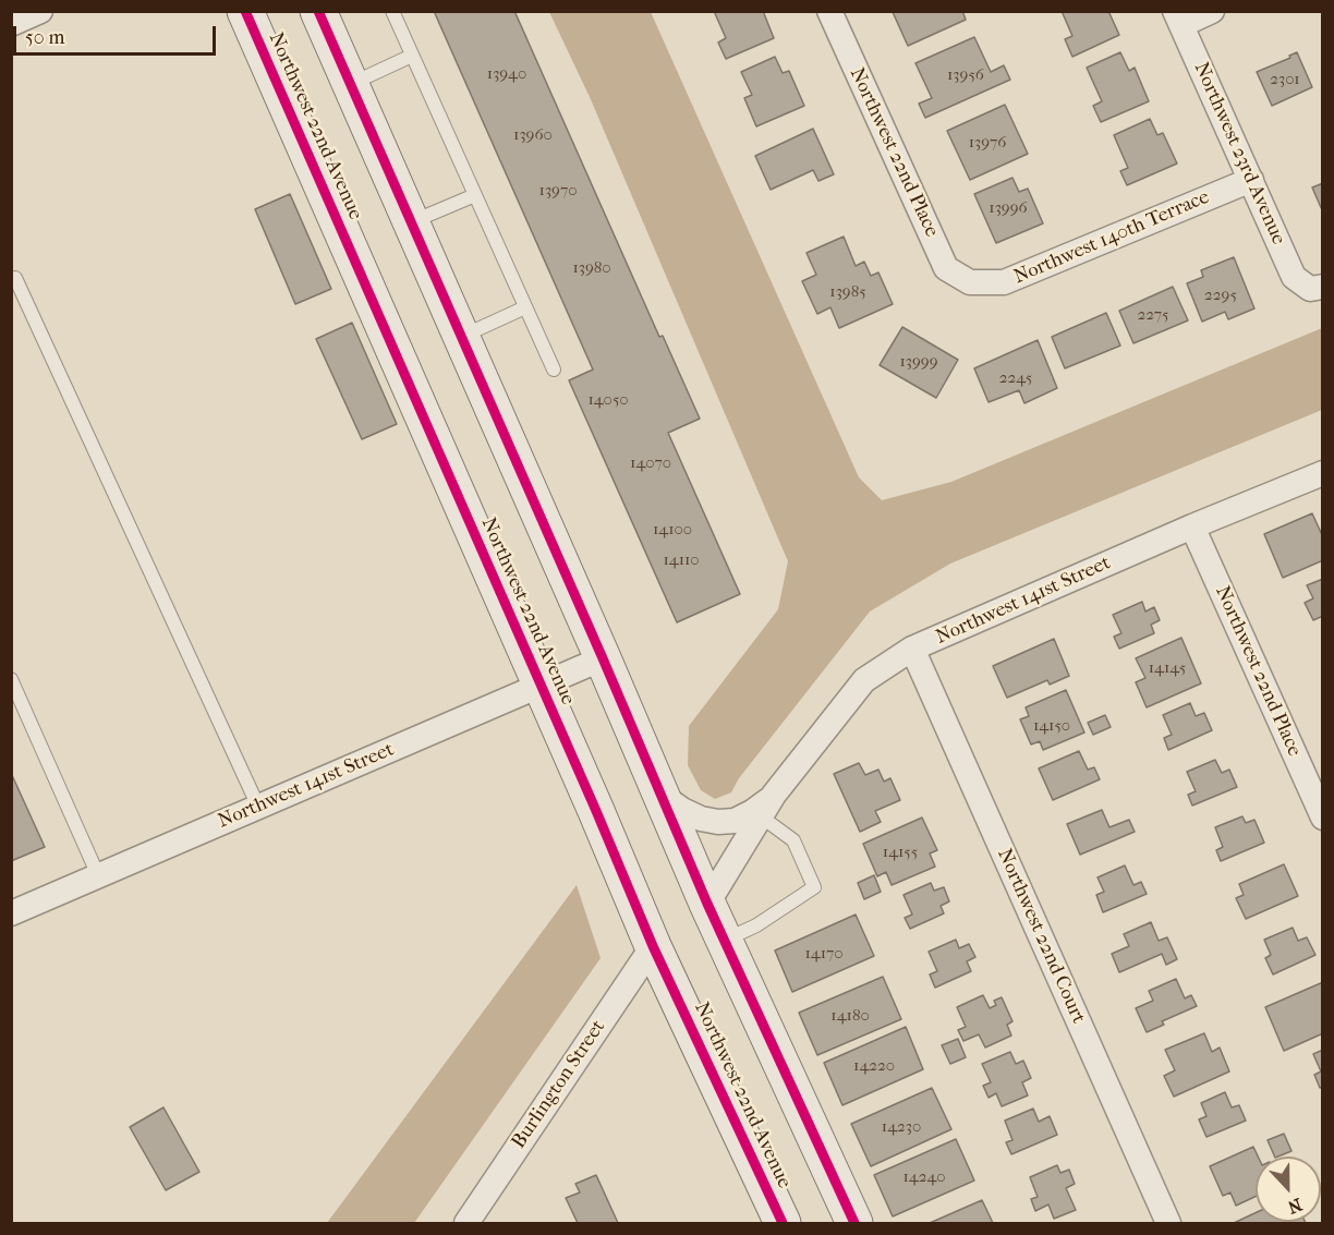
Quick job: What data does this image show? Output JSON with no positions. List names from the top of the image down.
{
  "streets": {
    "main road": ["Northwest 22nd Avenue"],
    "street": [
      "Northwest 22nd Place",
      "Northwest 23rd Avenue",
      "Northwest 140th Terrace",
      "Northwest 141st Street",
      "Northwest 22nd Court",
      "Burlington Street"
    ]
  },
  "crossings": [
    ["Northwest 22nd Avenue", "Northwest 141st Street"],
    ["Northwest 22nd Avenue", "Burlington Street"],
    ["Northwest 22nd Place", "Northwest 140th Terrace"],
    ["Northwest 22nd Place", "Northwest 141st Street"],
    ["Northwest 23rd Avenue", "Northwest 140th Terrace"],
    ["Northwest 141st Street", "Northwest 22nd Court"]
  ],
  "house_numbers": [
    "13940",
    "13956",
    "2301",
    "13960",
    "13976",
    "13970",
    "13996",
    "13980",
    "13985",
    "2295",
    "2275",
    "13999",
    "2245",
    "14050",
    "14070",
    "14100",
    "14110",
    "14145",
    "14150",
    "14155",
    "14170",
    "14180",
    "14220",
    "14230",
    "14240"
  ],
  "scale_bar": "50 m",
  "north": "bottom"
}
